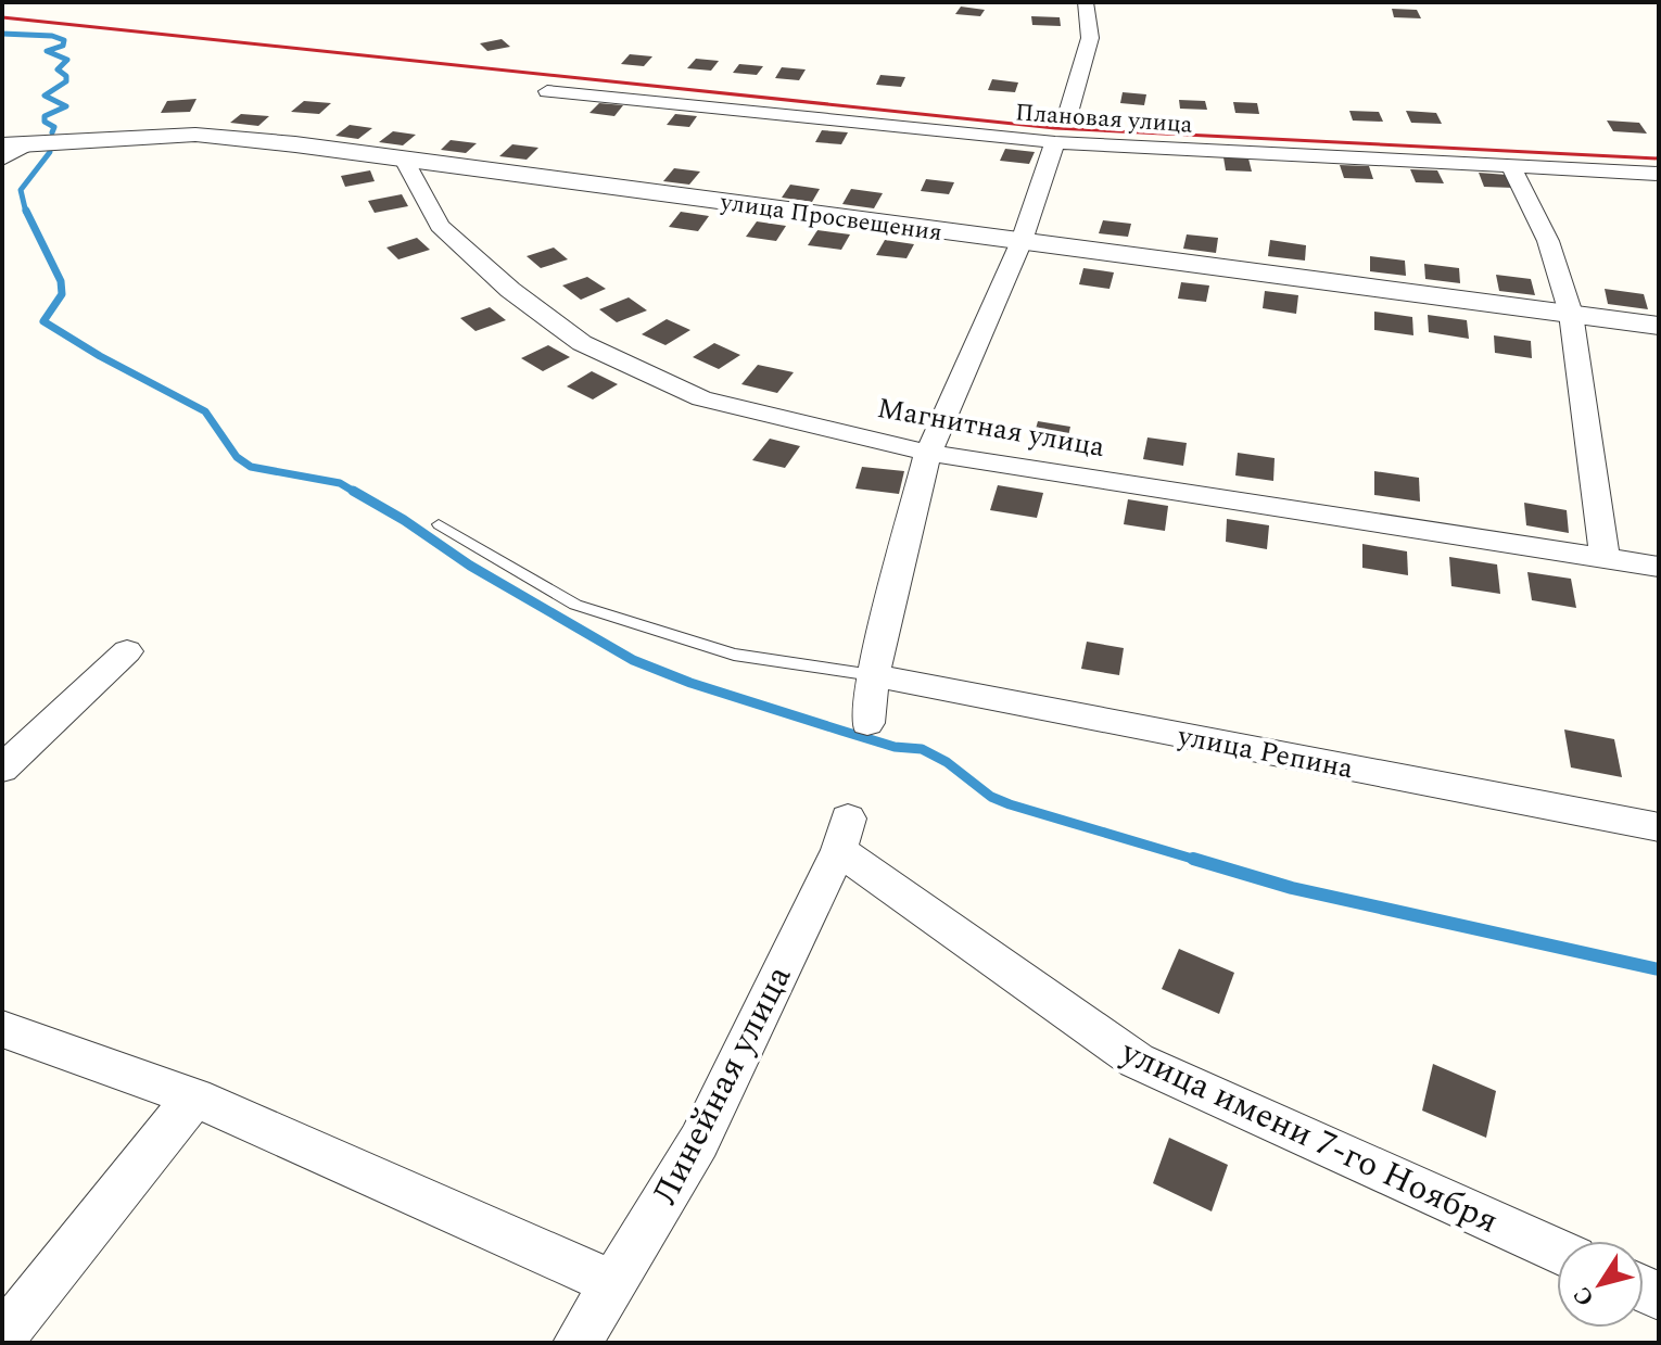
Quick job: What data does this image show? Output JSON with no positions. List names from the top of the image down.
{
  "streets": {
    "street": [
      "Плановая улица",
      "улица Просвещения",
      "Магнитная улица",
      "улица Репина",
      "Линейная улица",
      "улица имени 7-го Ноября"
    ]
  },
  "crossings": [
    ["улица Просвещения", "Магнитная улица"],
    ["Линейная улица", "улица имени 7-го Ноября"]
  ],
  "north": "bottom left"
}
